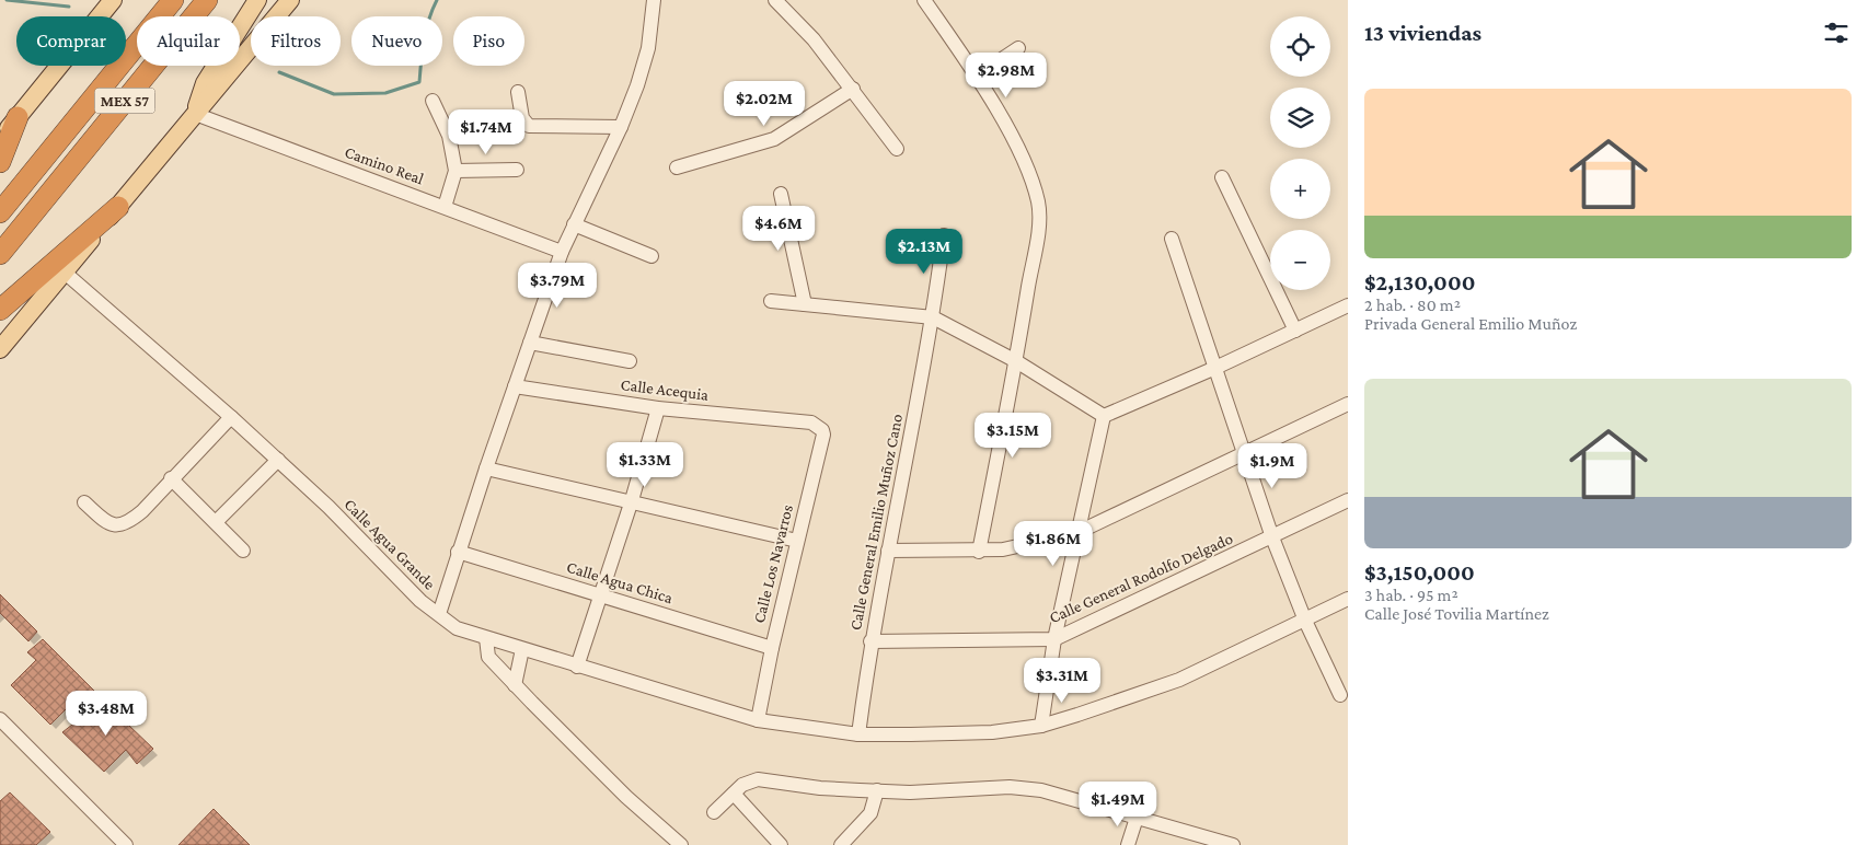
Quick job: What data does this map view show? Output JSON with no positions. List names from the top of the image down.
{
  "streets": {
    "highway": ["MEX 57"],
    "street": [
      "Camino Real",
      "Calle Acequia",
      "Calle General Emilio Muñoz Cano",
      "Calle Agua Grande",
      "Calle Los Navarros",
      "Calle General Rodolfo Delgado",
      "Calle Agua Chica"
    ]
  },
  "crossings": [
    ["Calle Acequia", "Calle Los Navarros"],
    ["Calle General Emilio Muñoz Cano", "Calle Agua Grande"],
    ["Calle General Emilio Muñoz Cano", "Calle General Rodolfo Delgado"],
    ["Calle Agua Grande", "Calle Los Navarros"],
    ["Calle Los Navarros", "Calle Agua Chica"]
  ],
  "page": {
    "heading": "13 viviendas",
    "map_buttons": ["+", "−"],
    "chip": [
      "Comprar",
      "Alquilar",
      "Filtros",
      "Nuevo",
      "Piso"
    ],
    "price": [
      "$2.98M",
      "$2.02M",
      "$1.74M",
      "$4.6M",
      "$2.13M",
      "$3.79M",
      "$3.15M",
      "$1.33M",
      "$1.9M",
      "$1.86M",
      "$3.31M",
      "$3.48M",
      "$1.49M"
    ],
    "list": [
      {
        "name": "$2,130,000",
        "note": "2 hab. · 80 m² · Privada General Emilio Muñoz"
      },
      {
        "name": "$3,150,000",
        "note": "3 hab. · 95 m² · Calle José Tovilia Martínez"
      }
    ]
  }
}
